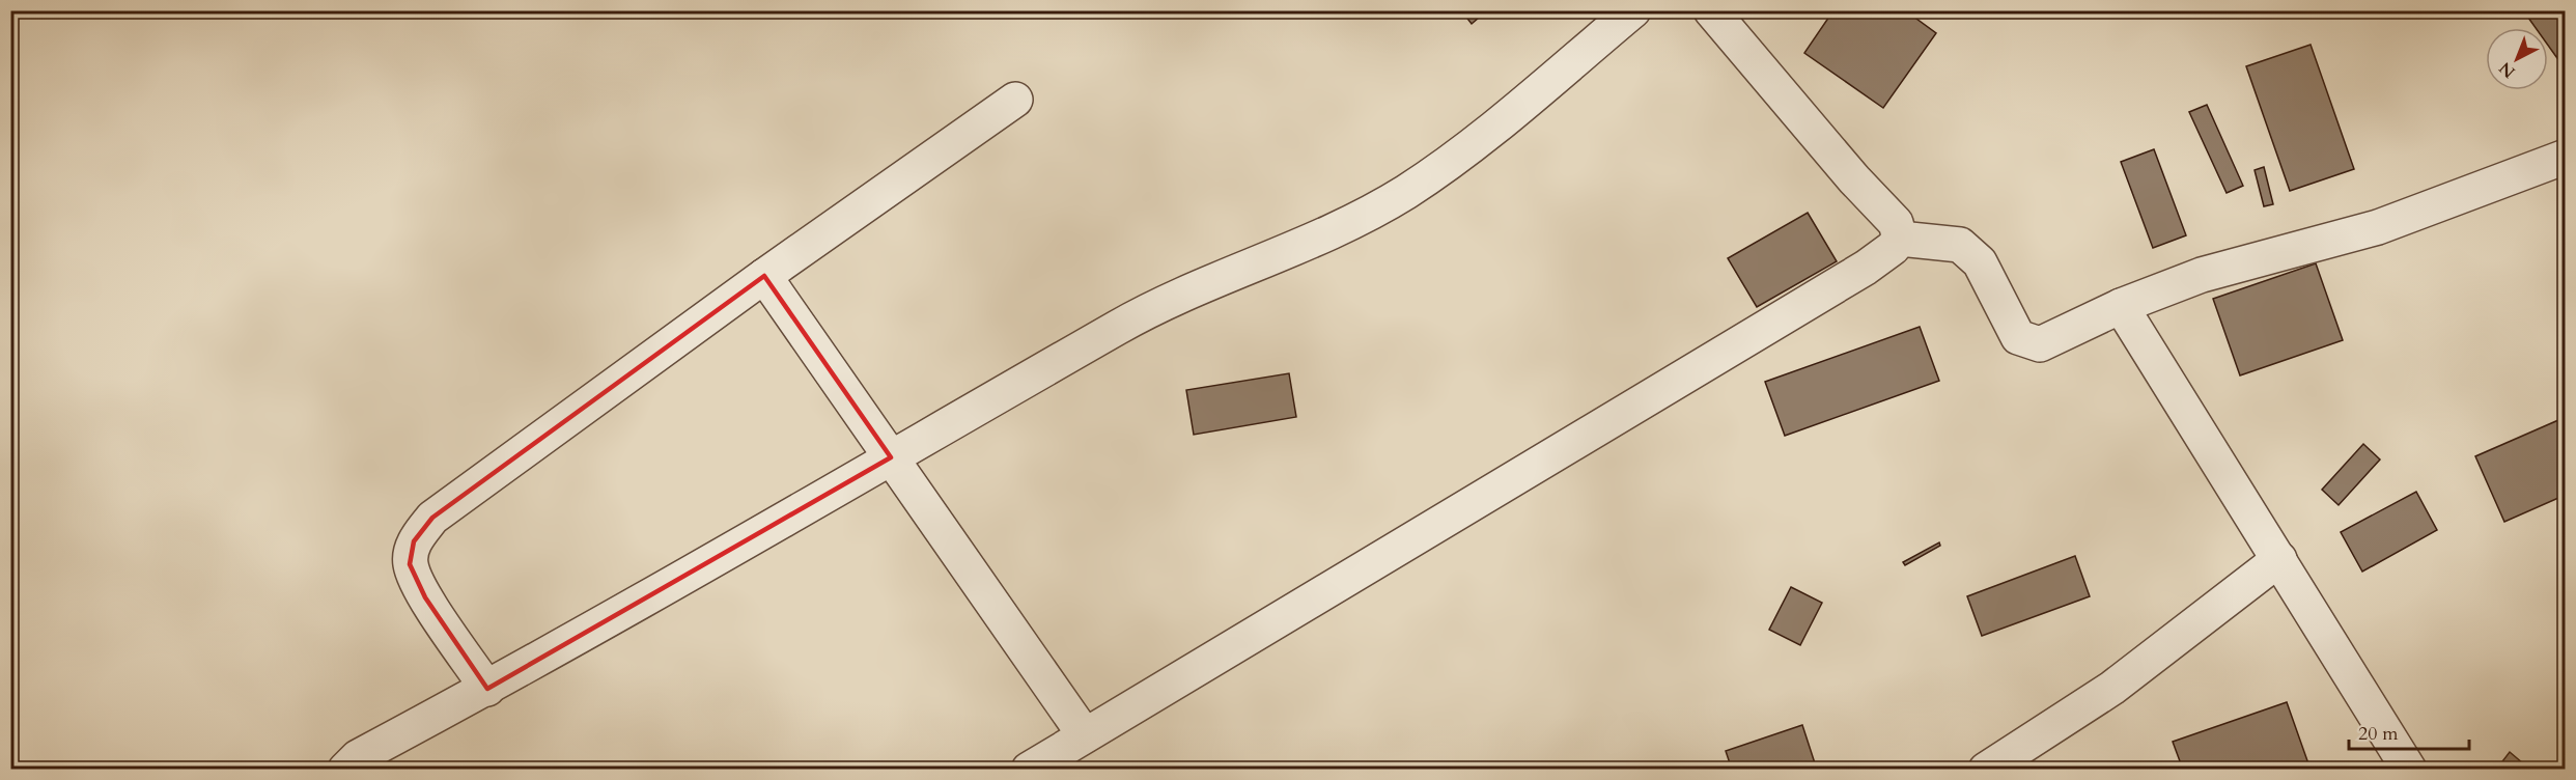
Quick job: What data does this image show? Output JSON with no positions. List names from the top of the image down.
{
  "scale_bar": "20 m",
  "north": "bottom left"
}
